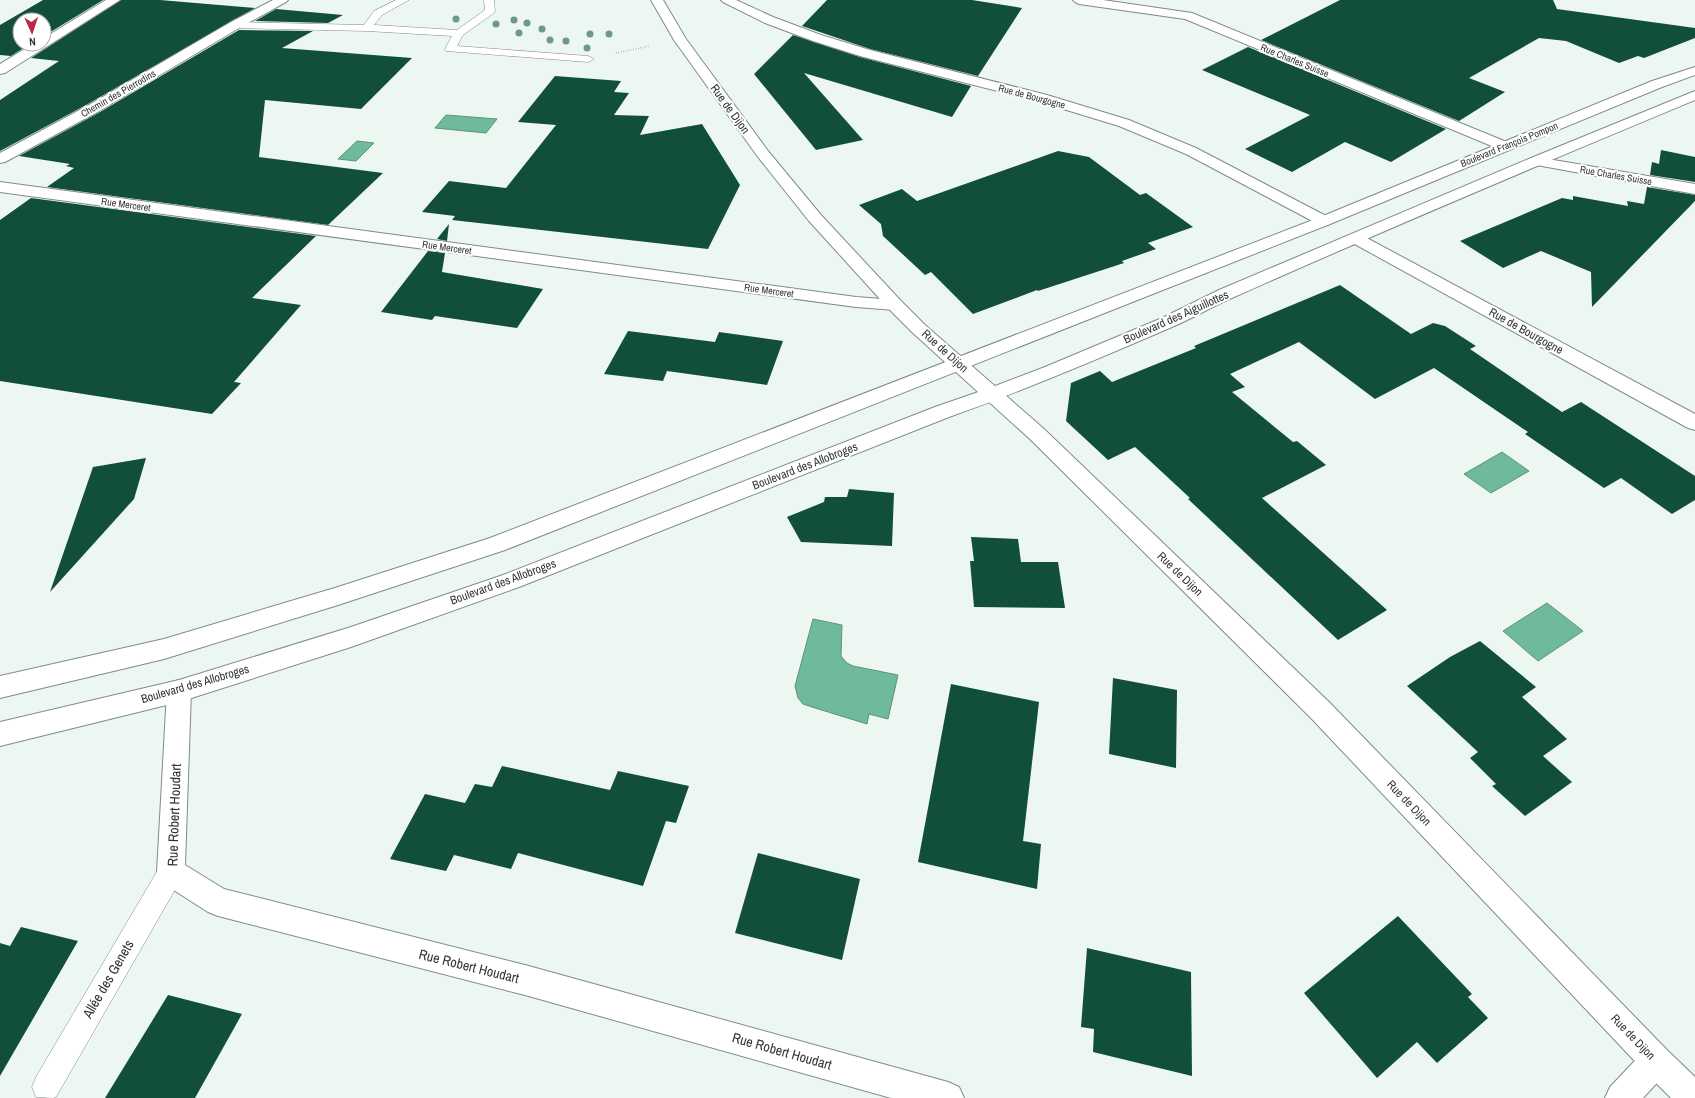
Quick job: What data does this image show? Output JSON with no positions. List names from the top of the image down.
{
  "streets": {
    "street": [
      "Rue Charles Suisse",
      "Chemin des Pierrodins",
      "Rue de Bourgogne",
      "Rue de Dijon",
      "Boulevard François Pompon",
      "Rue Merceret",
      "Boulevard des Aiguillottes",
      "Boulevard des Allobroges",
      "Rue Robert Houdart"
    ],
    "lane": ["Allée des Genets"]
  },
  "crossings": [
    ["Rue Charles Suisse", "Boulevard François Pompon"],
    ["Rue de Bourgogne", "Boulevard François Pompon"],
    ["Rue de Bourgogne", "Boulevard des Aiguillottes"],
    ["Rue de Dijon", "Rue Merceret"],
    ["Rue de Dijon", "Boulevard des Aiguillottes"],
    ["Rue de Dijon", "Boulevard des Allobroges"],
    ["Boulevard des Aiguillottes", "Boulevard des Allobroges"],
    ["Boulevard des Allobroges", "Rue Robert Houdart"],
    ["Rue Robert Houdart", "Allée des Genets"]
  ],
  "north": "bottom"
}
